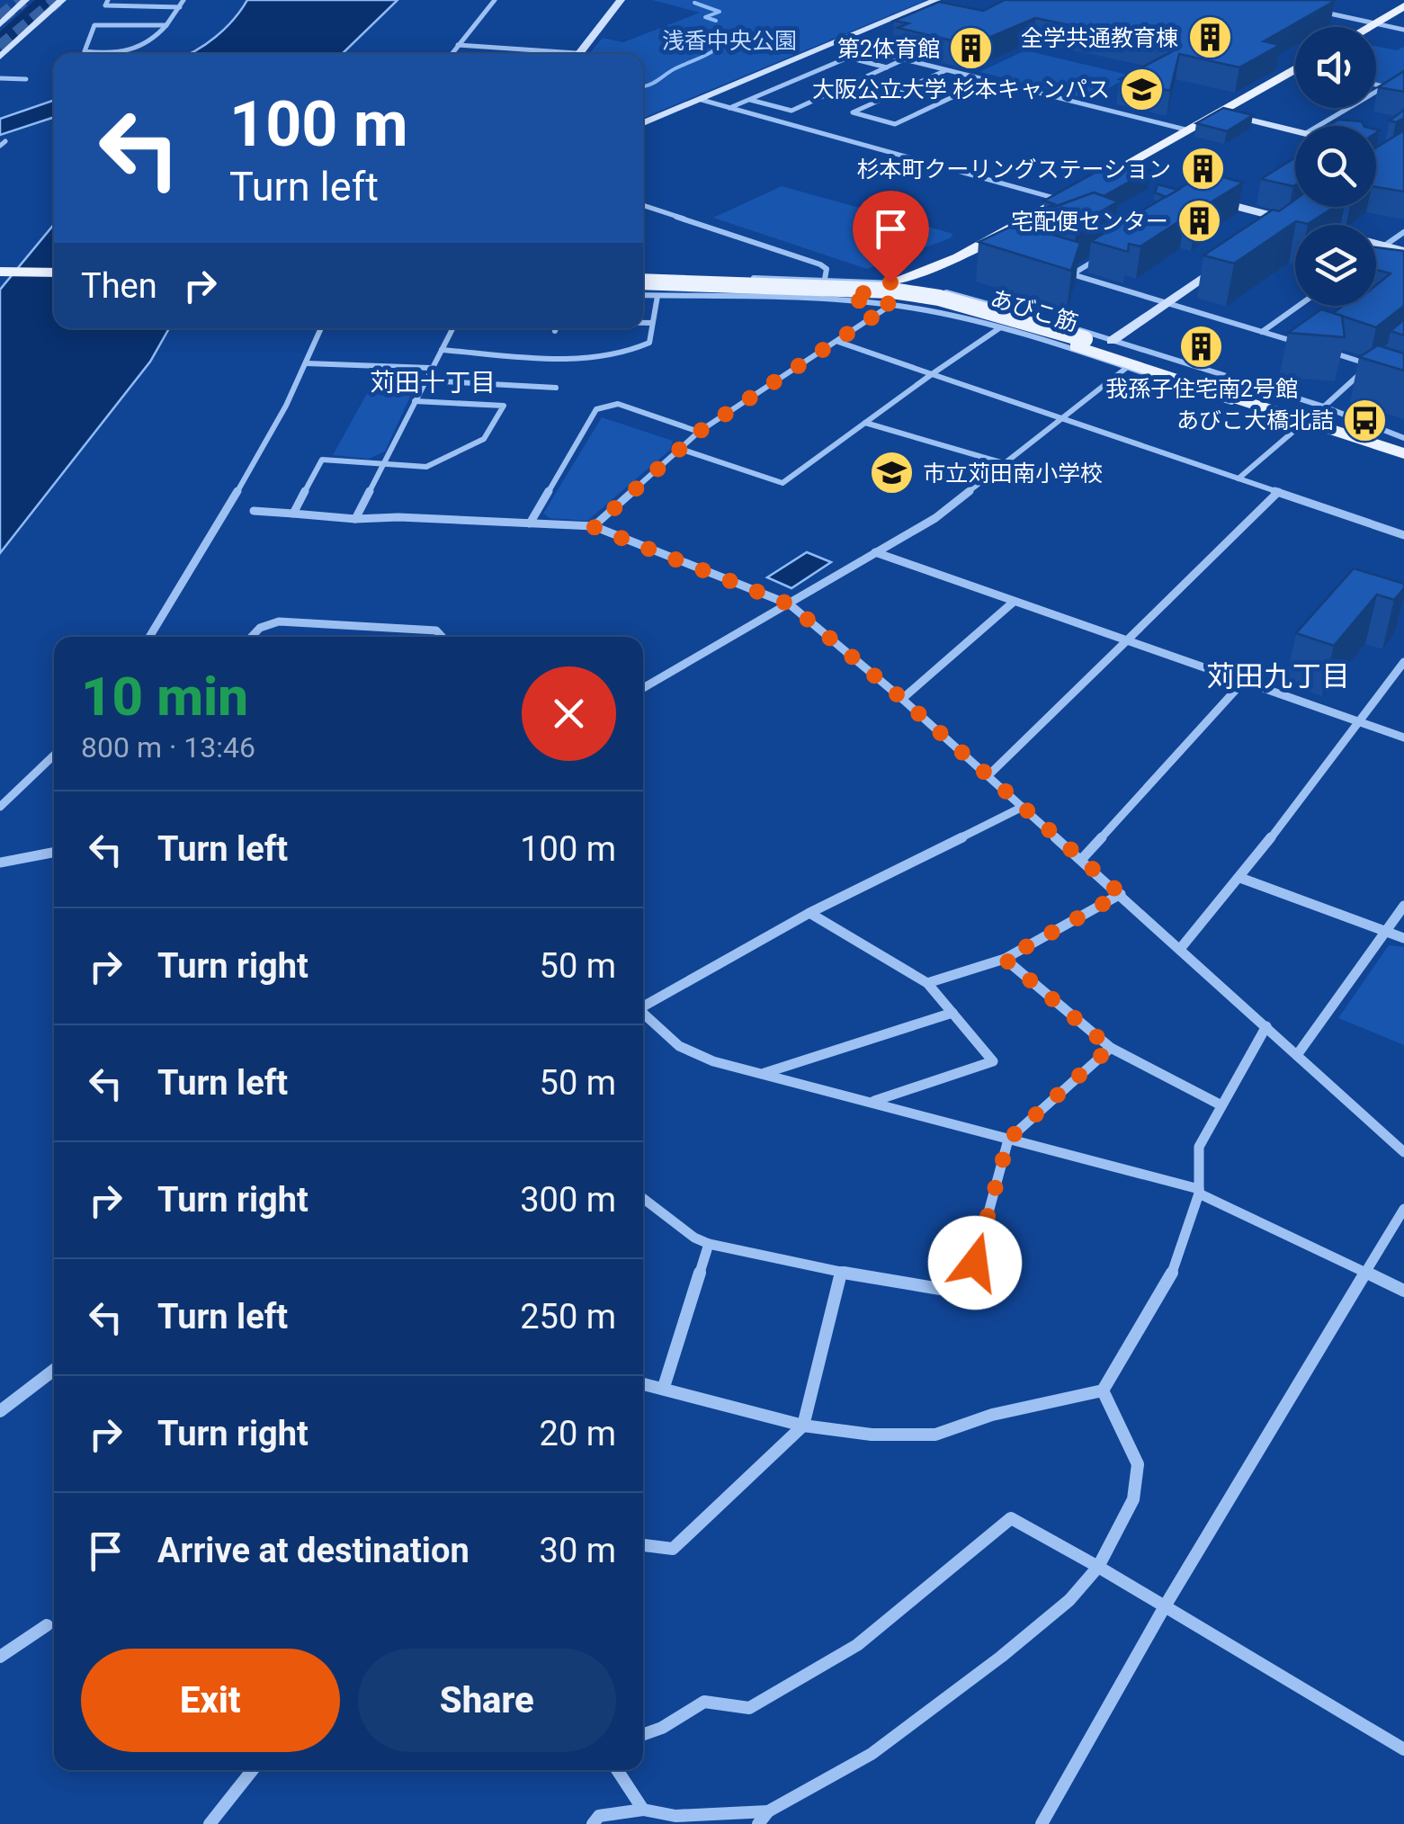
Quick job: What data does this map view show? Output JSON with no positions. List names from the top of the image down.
{
  "streets": {
    "main road": ["あびこ筋"]
  },
  "districts": ["苅田十丁目", "苅田九丁目"],
  "parks": ["浅香中央公園"],
  "places": {
    "building": [
      "全学共通教育棟",
      "第2体育館",
      "杉本町クーリングステーション",
      "宅配便センター",
      "我孫子住宅南2号館"
    ],
    "school or university": ["大阪公立大学 杉本キャンパス", "市立苅田南小学校"],
    "bus stop": ["あびこ大橋北詰"]
  },
  "page": {
    "turn": ["100 m", "Turn left"],
    "then": "Then",
    "heading": ["10 min", "800 m · 13:46"],
    "list": [
      {
        "name": "Turn left",
        "value": "100 m"
      },
      {
        "name": "Turn right",
        "value": "50 m"
      },
      {
        "name": "Turn left",
        "value": "50 m"
      },
      {
        "name": "Turn right",
        "value": "300 m"
      },
      {
        "name": "Turn left",
        "value": "250 m"
      },
      {
        "name": "Turn right",
        "value": "20 m"
      },
      {
        "name": "Arrive at destination",
        "value": "30 m"
      }
    ],
    "buttons": ["Exit", "Share"]
  }
}
